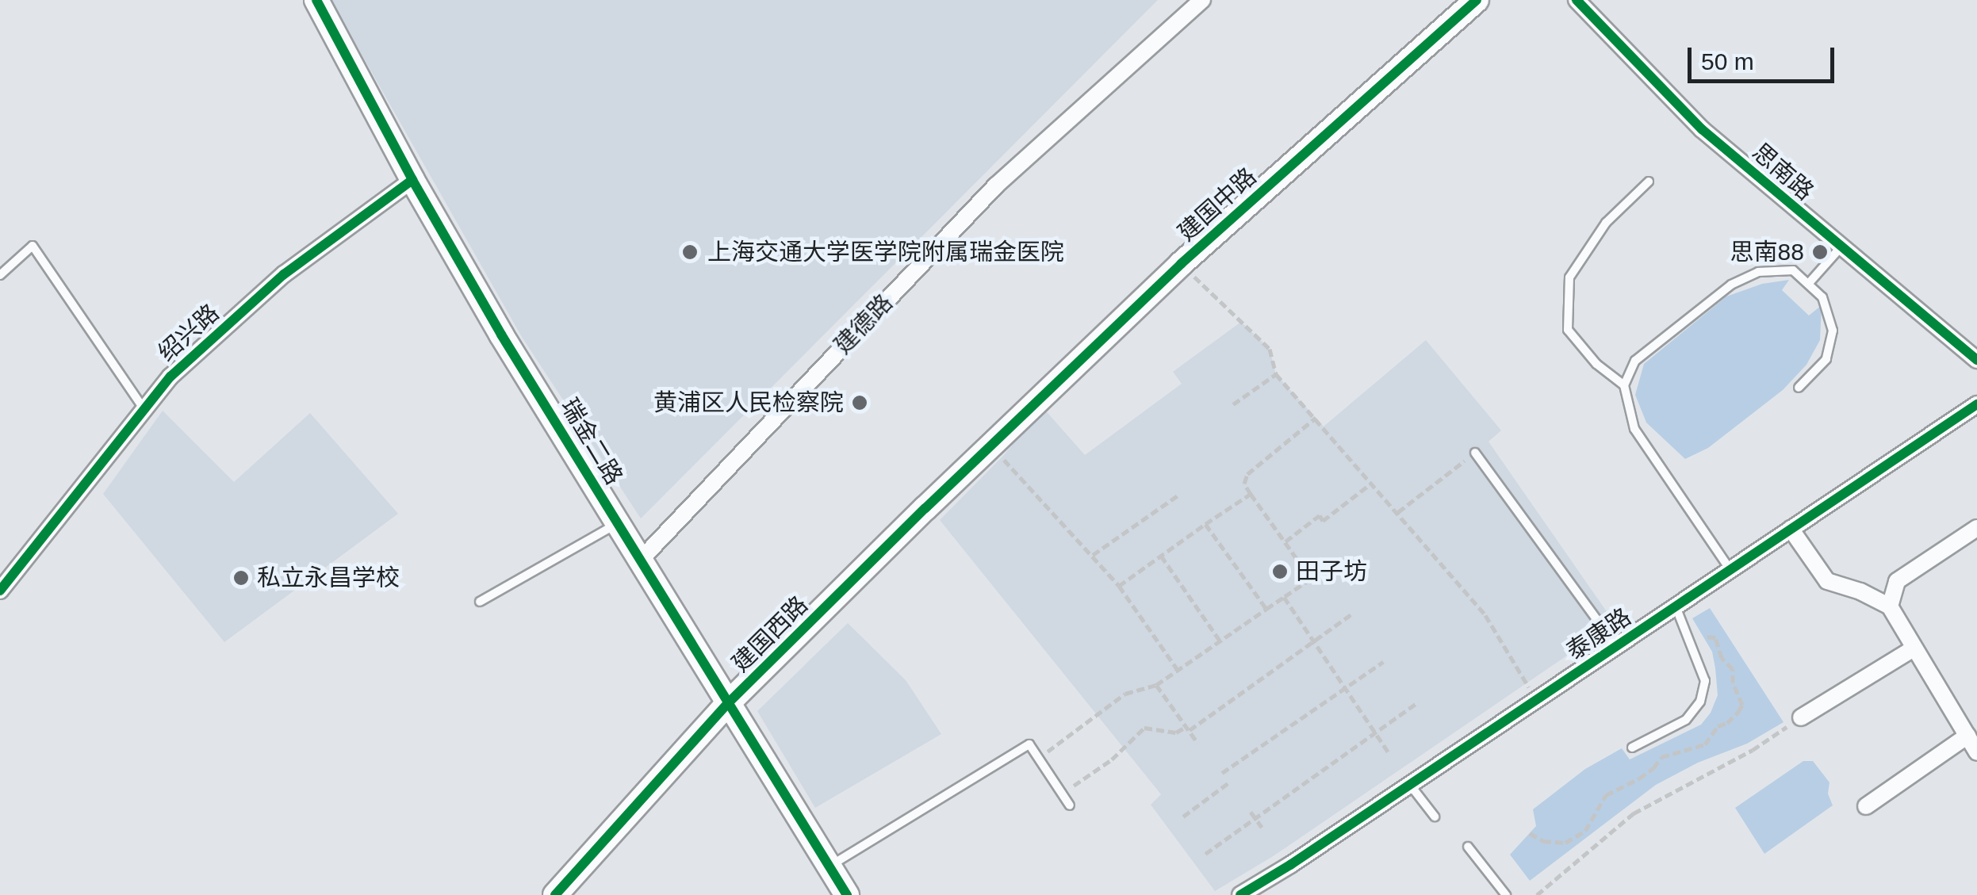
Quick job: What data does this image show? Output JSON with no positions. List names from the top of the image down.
{
  "streets": {
    "street": [
      "思南路",
      "建国中路",
      "建德路",
      "绍兴路",
      "瑞金二路",
      "建国西路",
      "泰康路"
    ]
  },
  "crossings": [
    ["建国中路", "建国西路"],
    ["建德路", "瑞金二路"],
    ["绍兴路", "瑞金二路"],
    ["瑞金二路", "建国西路"]
  ],
  "places": [
    "上海交通大学医学院附属瑞金医院",
    "思南88",
    "黄浦区人民检察院",
    "田子坊",
    "私立永昌学校"
  ],
  "scale_bar": "50 m"
}
